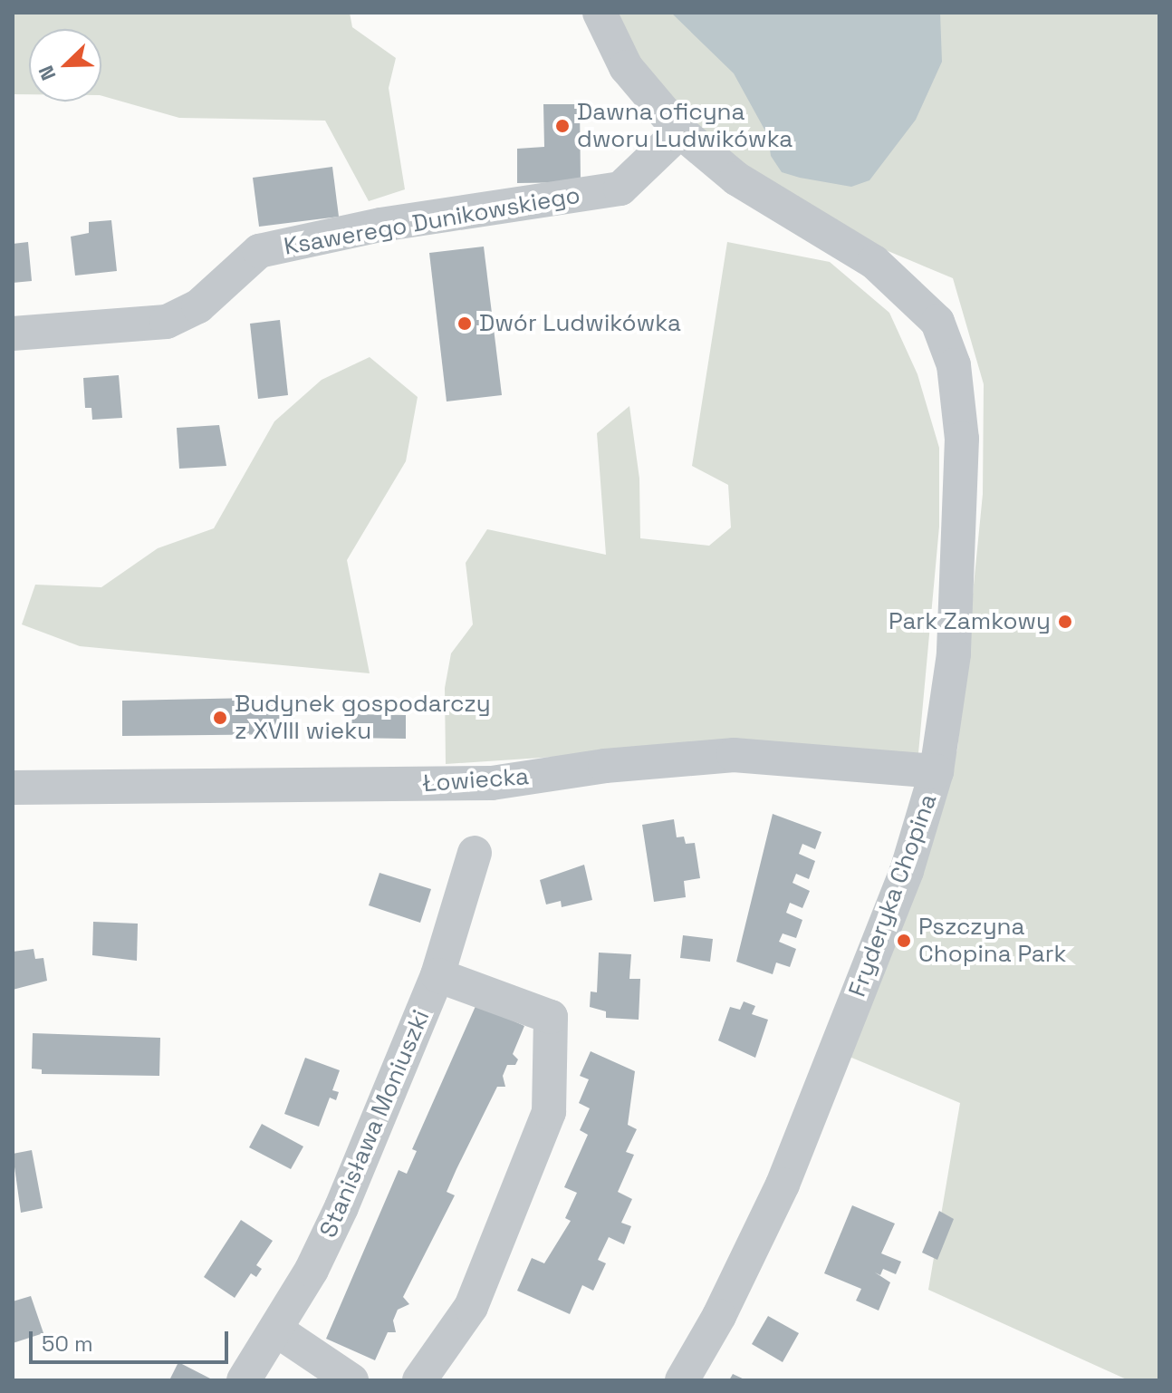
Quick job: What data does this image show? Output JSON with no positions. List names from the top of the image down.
{
  "streets": {
    "street": [
      "Ksawerego Dunikowskiego",
      "Łowiecka",
      "Fryderyka Chopina",
      "Stanisława Moniuszki"
    ]
  },
  "crossings": [
    ["Ksawerego Dunikowskiego", "Fryderyka Chopina"],
    ["Łowiecka", "Fryderyka Chopina"]
  ],
  "places": [
    "Dawna oficyna dworu Ludwikówka",
    "Dwór Ludwikówka",
    "Park Zamkowy",
    "Budynek gospodarczy z XVIII wieku",
    "Pszczyna Chopina Park"
  ],
  "scale_bar": "50 m",
  "north": "bottom left"
}
